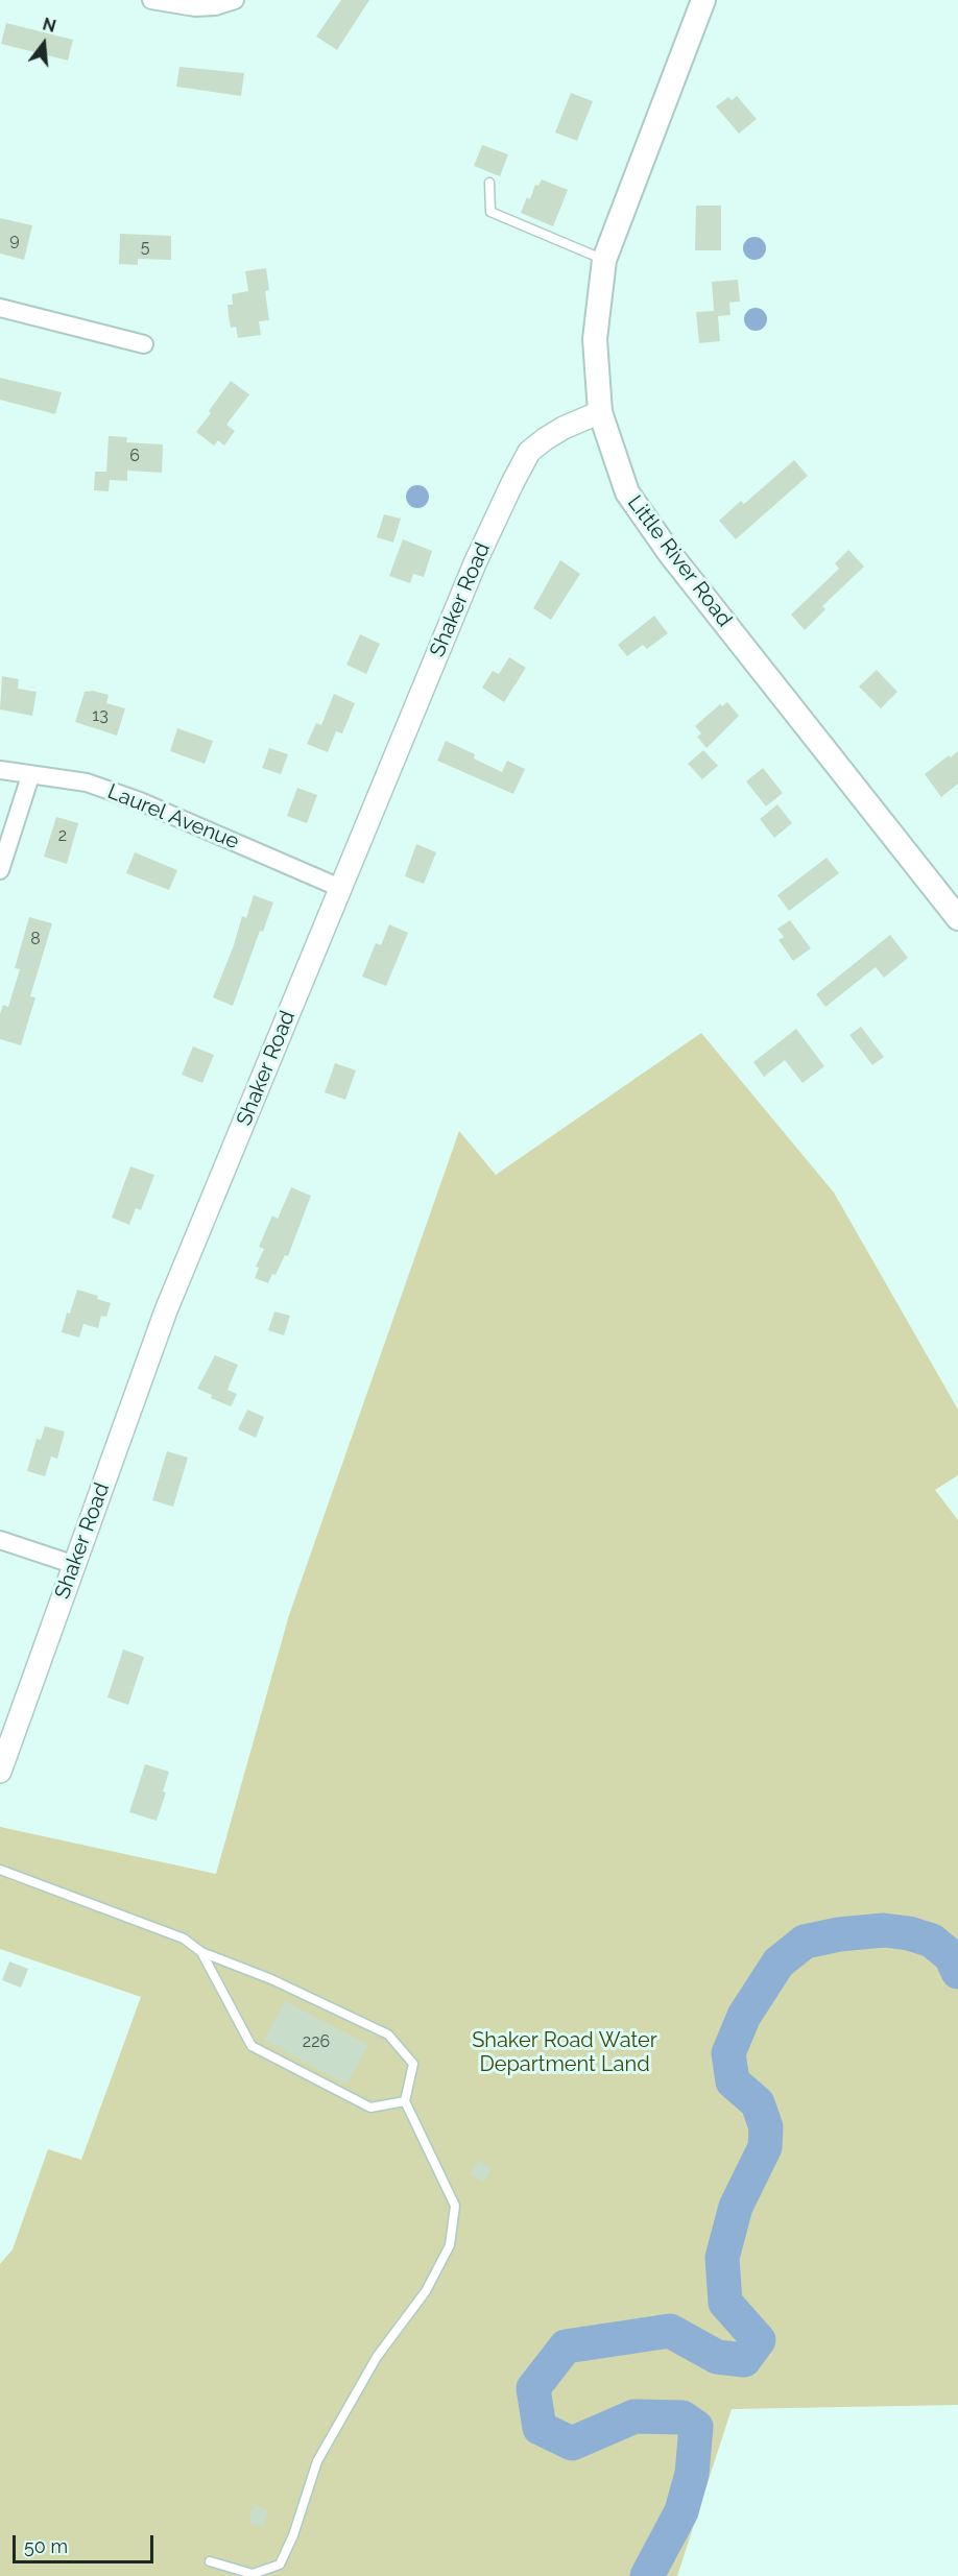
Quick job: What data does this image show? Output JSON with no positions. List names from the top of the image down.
{
  "streets": {
    "main road": ["Little River Road"],
    "street": ["Shaker Road", "Laurel Avenue"]
  },
  "crossings": [
    ["Little River Road", "Shaker Road"],
    ["Shaker Road", "Laurel Avenue"]
  ],
  "parks": ["Shaker Road Water Department Land"],
  "house_numbers": [
    "9",
    "5",
    "6",
    "13",
    "2",
    "8",
    "226"
  ],
  "scale_bar": "50 m",
  "north": "top"
}
